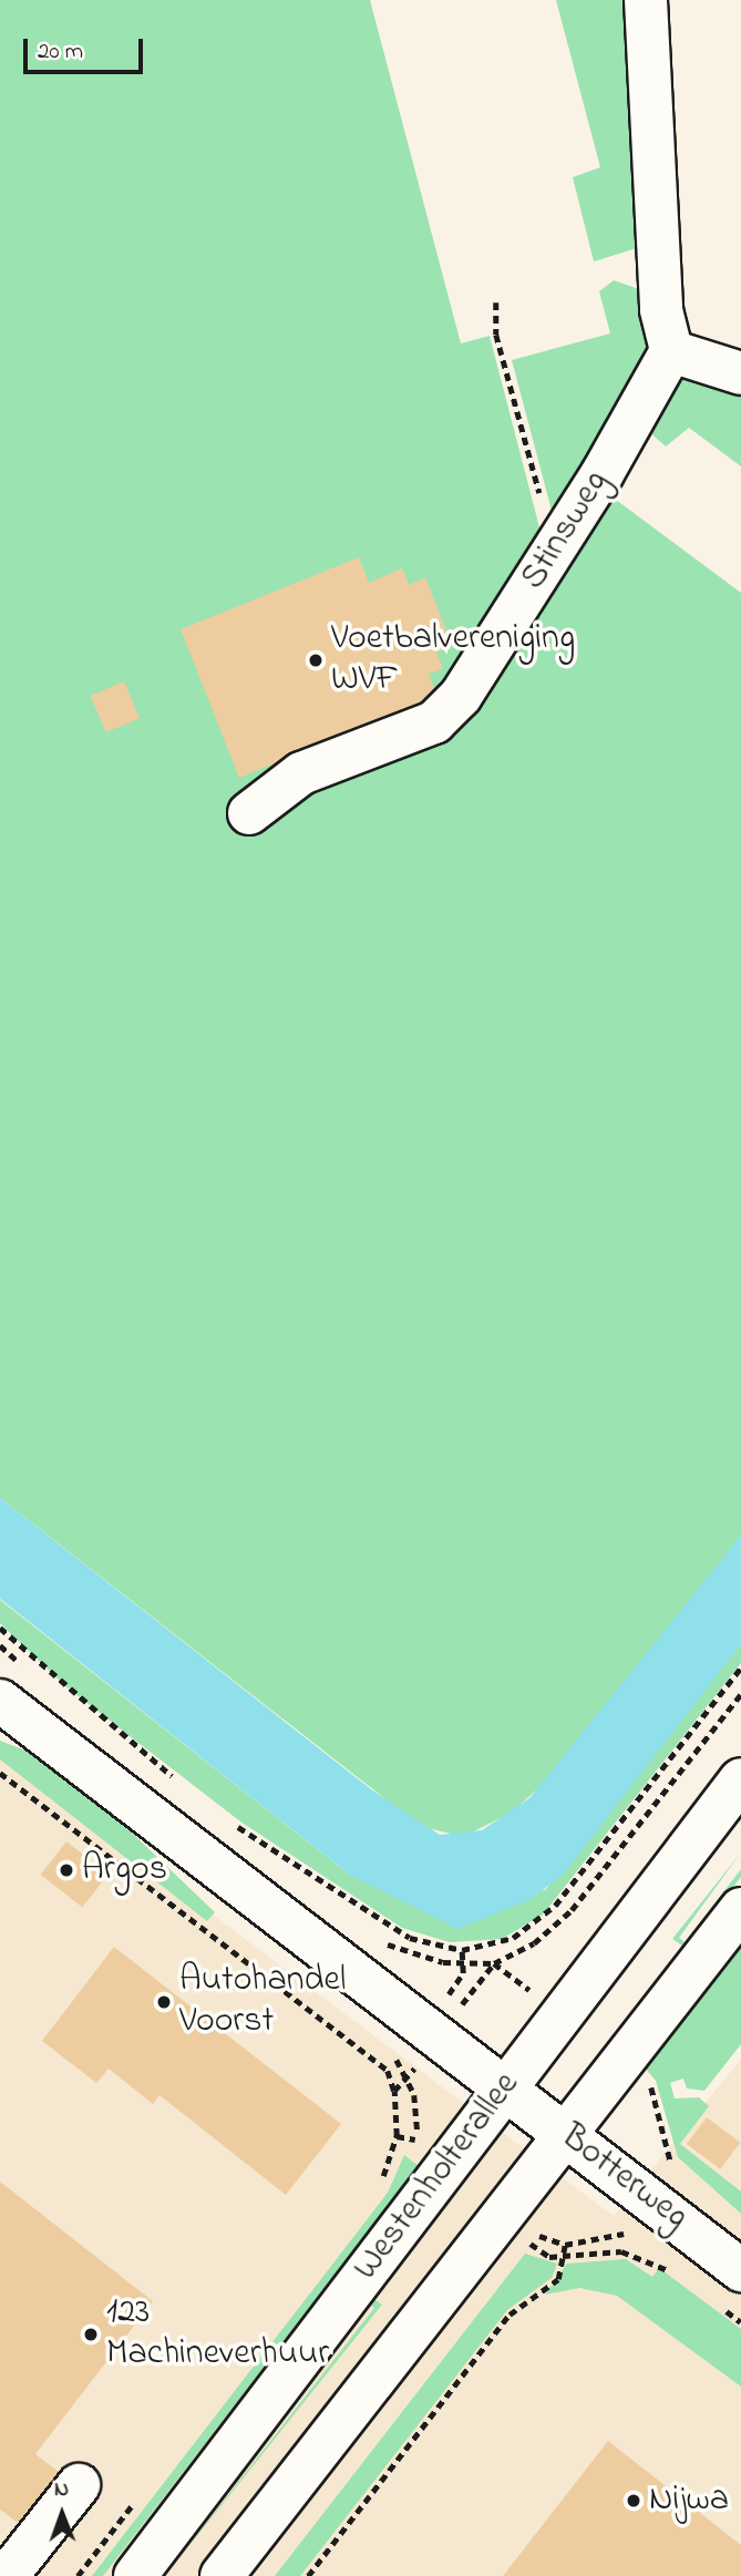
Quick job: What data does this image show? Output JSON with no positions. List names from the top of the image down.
{
  "streets": {
    "street": ["Stinsweg", "Westenholterallee", "Botterweg"]
  },
  "crossings": [
    ["Westenholterallee", "Botterweg"]
  ],
  "places": [
    "Voetbalvereniging WVF",
    "Argos",
    "Autohandel Voorst",
    "123 Machineverhuur",
    "Nijwa"
  ],
  "scale_bar": "20 m",
  "north": "top"
}
